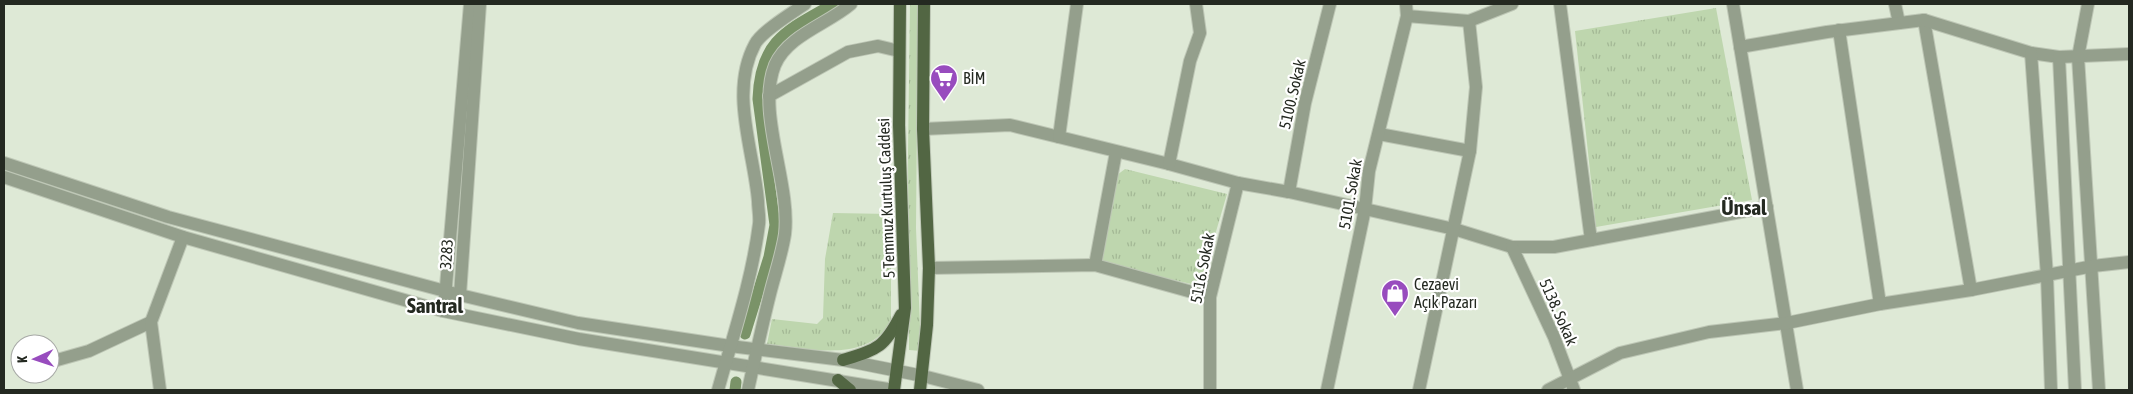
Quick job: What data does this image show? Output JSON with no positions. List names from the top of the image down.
{
  "streets": {
    "main road": ["5 Temmuz Kurtuluş Caddesi"],
    "street": [
      "5100. Sokak",
      "5101. Sokak",
      "3283",
      "5116. Sokak",
      "5138. Sokak"
    ]
  },
  "districts": ["Ünsal", "Santral"],
  "places": {
    "supermarket": ["BİM"],
    "shop": ["Cezaevi Açık Pazarı"]
  },
  "north": "left"
}
